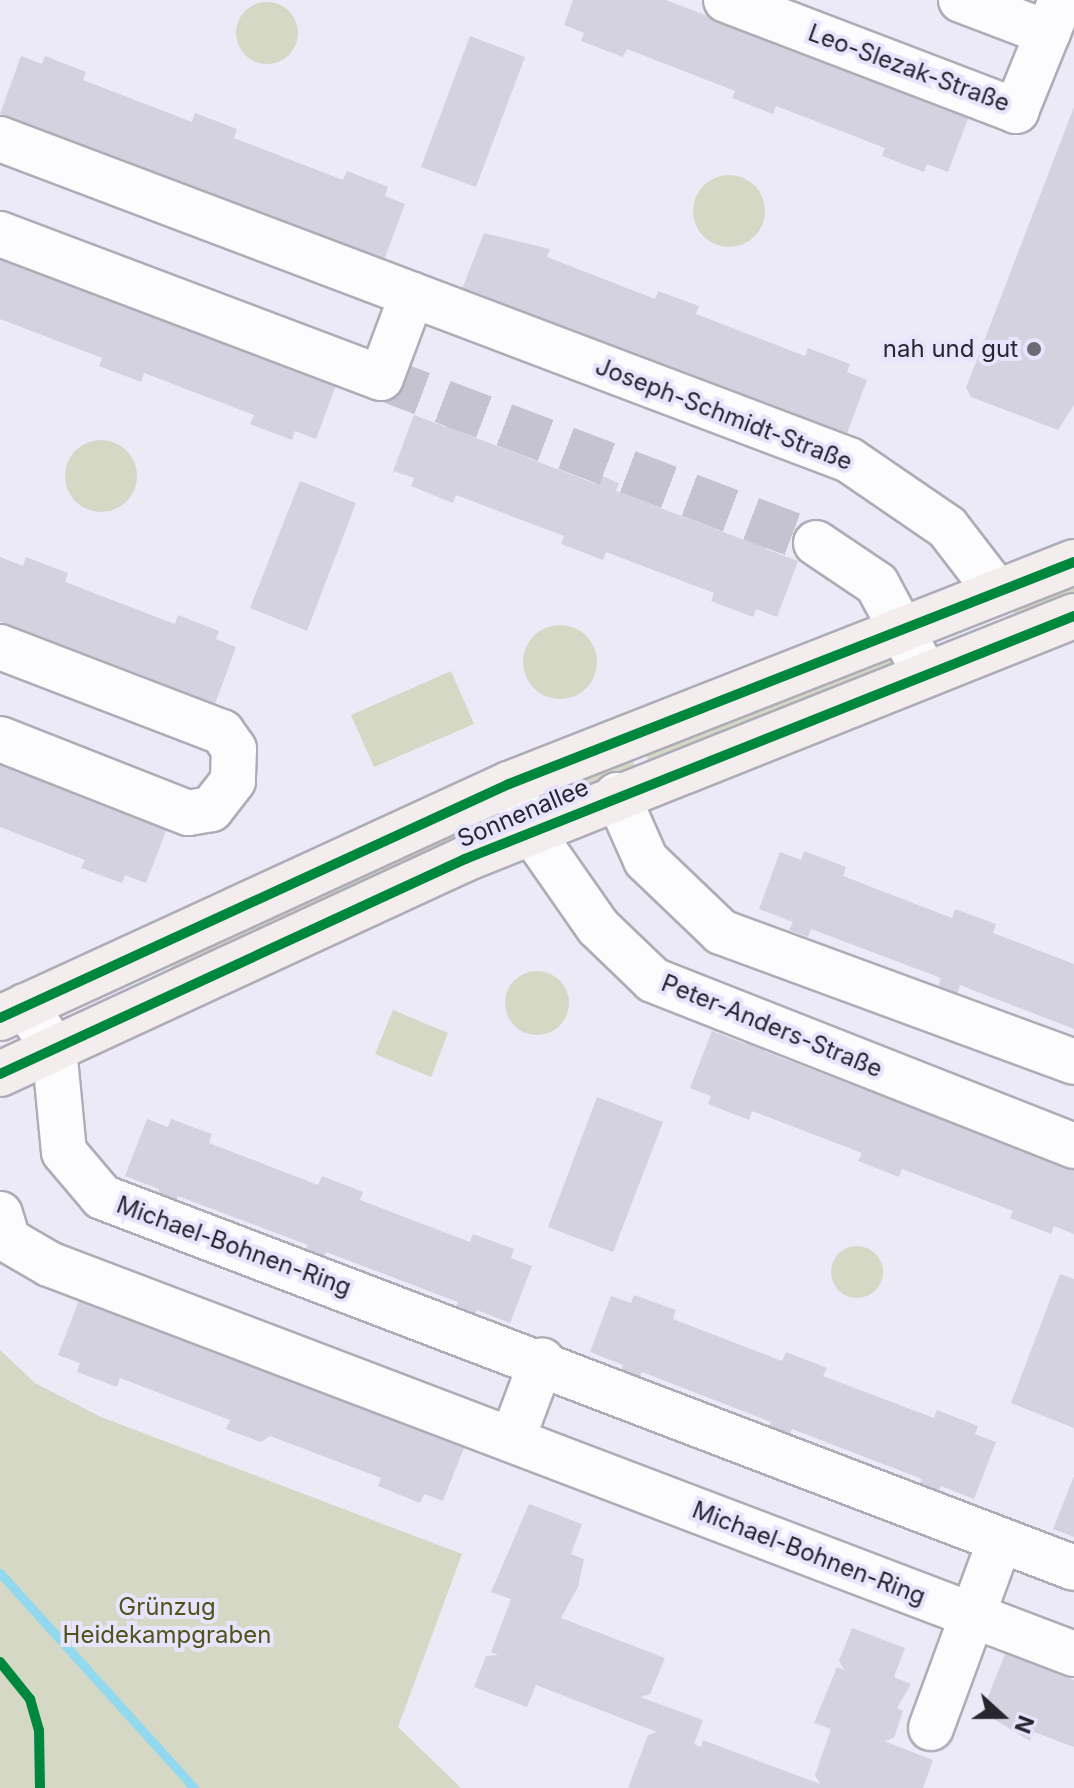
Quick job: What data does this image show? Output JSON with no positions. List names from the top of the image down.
{
  "streets": {
    "main road": ["Sonnenallee"],
    "street": [
      "Leo-Slezak-Straße",
      "Joseph-Schmidt-Straße",
      "Peter-Anders-Straße",
      "Michael-Bohnen-Ring"
    ]
  },
  "crossings": [
    ["Joseph-Schmidt-Straße", "Sonnenallee"],
    ["Sonnenallee", "Peter-Anders-Straße"],
    ["Sonnenallee", "Michael-Bohnen-Ring"]
  ],
  "parks": ["Grünzug Heidekampgraben"],
  "places": ["nah und gut"],
  "north": "right"
}
